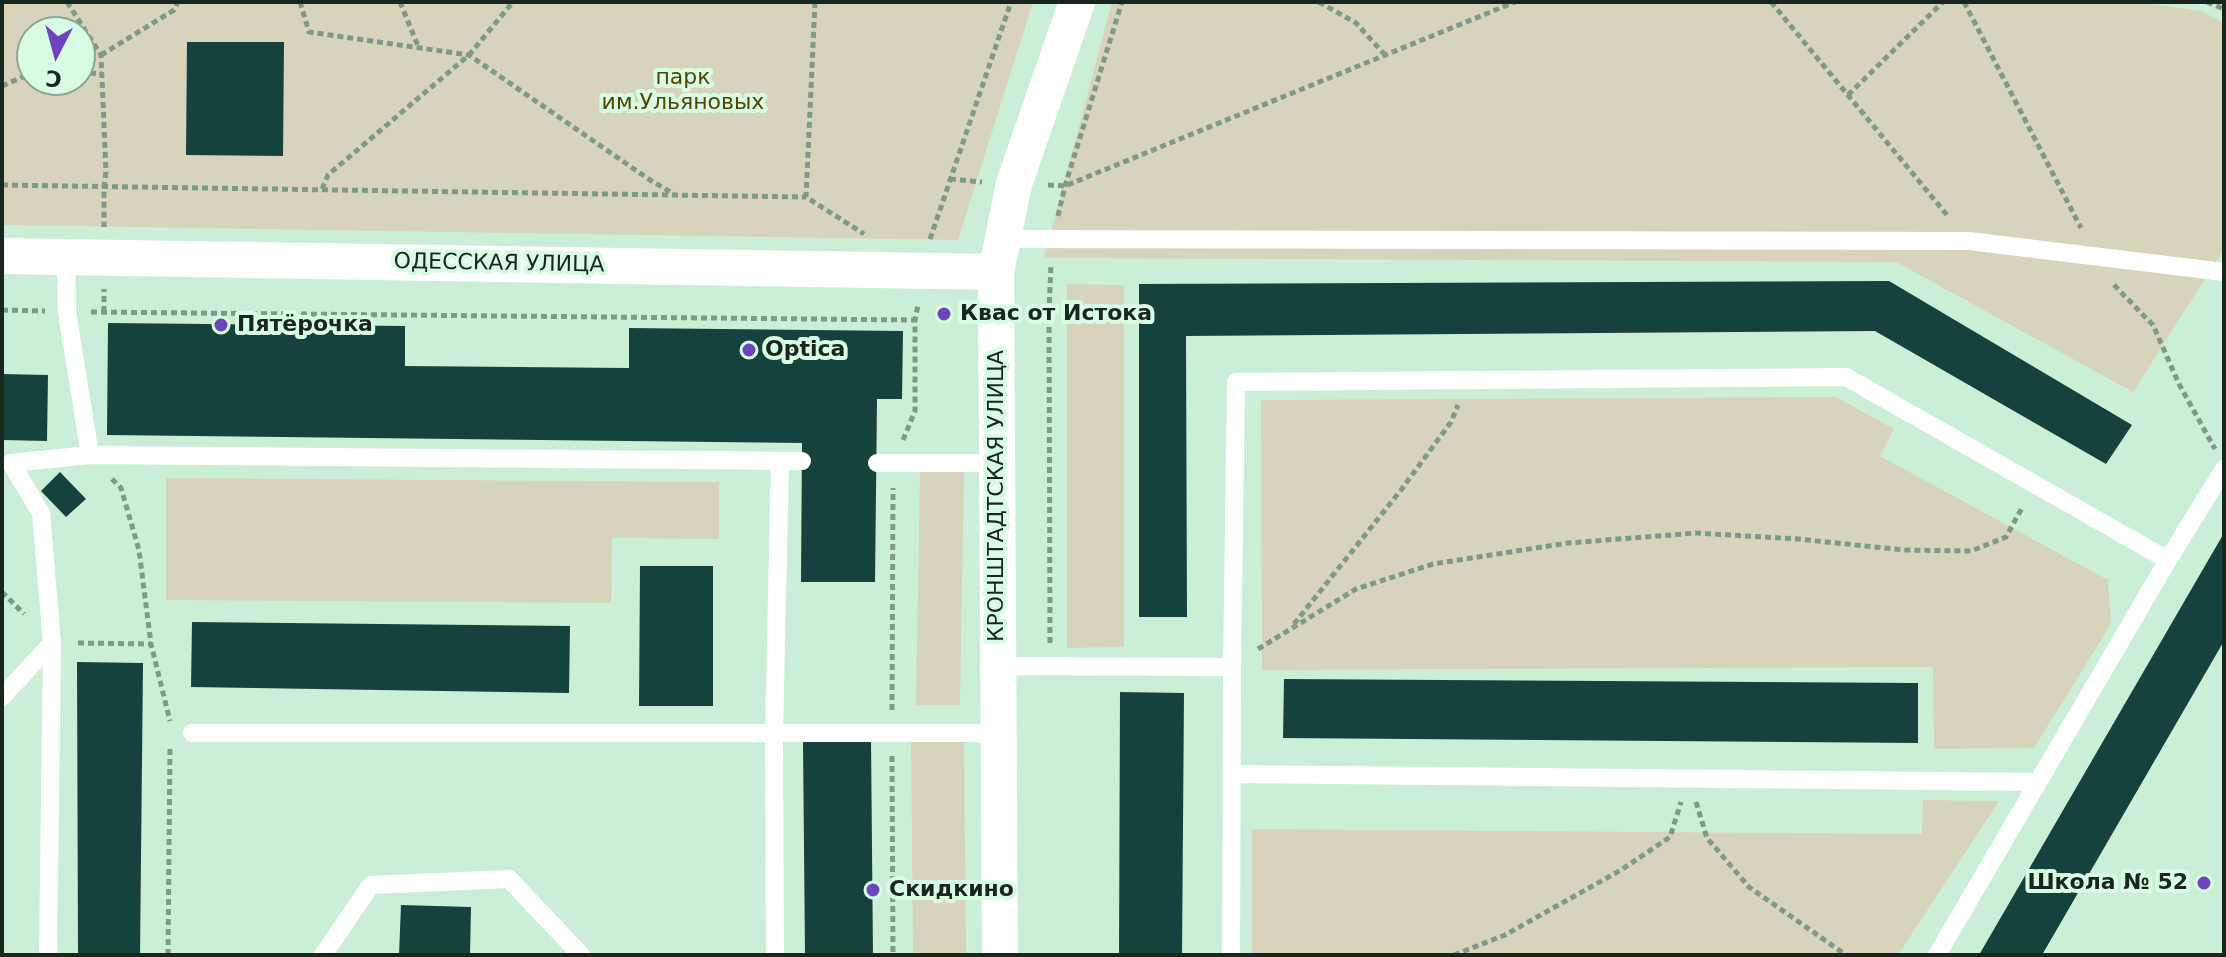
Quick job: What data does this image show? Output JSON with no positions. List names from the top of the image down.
{
  "streets": {
    "street": ["ОДЕССКАЯ УЛИЦА", "КРОНШТАДТСКАЯ УЛИЦА"]
  },
  "crossings": [
    ["ОДЕССКАЯ УЛИЦА", "КРОНШТАДТСКАЯ УЛИЦА"]
  ],
  "parks": ["парк им.Ульяновых"],
  "places": [
    "Квас от Истока",
    "Пятёрочка",
    "Optica",
    "Школа № 52",
    "Скидкино"
  ],
  "north": "bottom"
}
